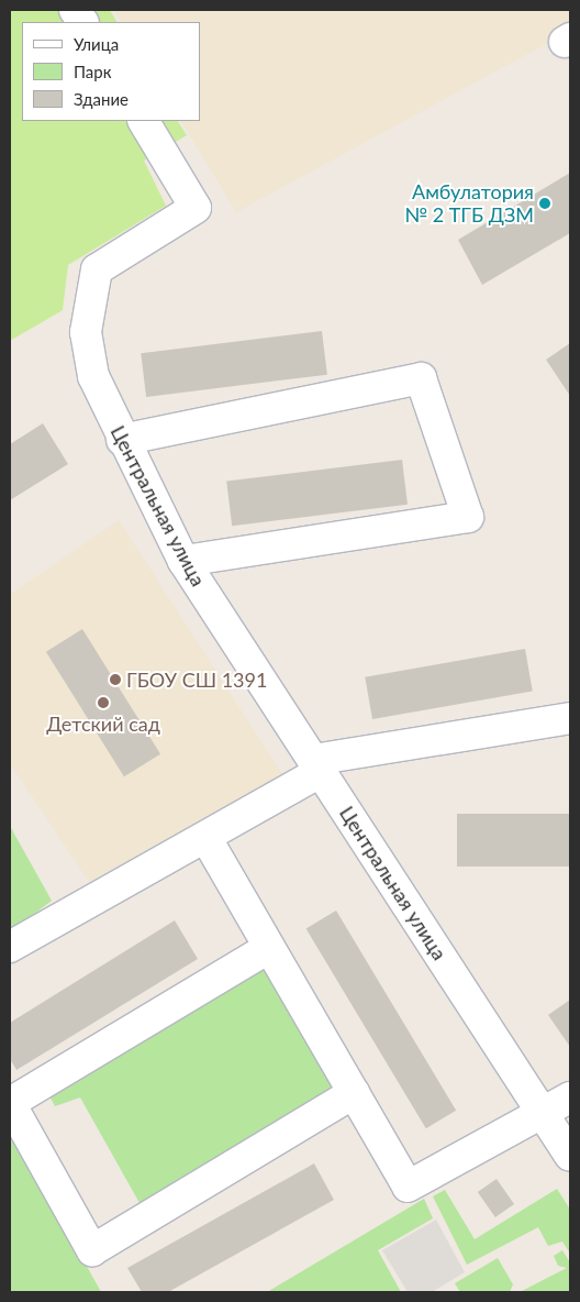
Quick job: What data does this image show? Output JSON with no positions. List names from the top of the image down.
{
  "streets": {
    "street": ["Центральная улица"]
  },
  "places": ["Амбулатория № 2 ТГБ ДЗМ", "ГБОУ СШ 1391", "Детский сад"],
  "legend": ["Улица", "Парк", "Здание"]
}
